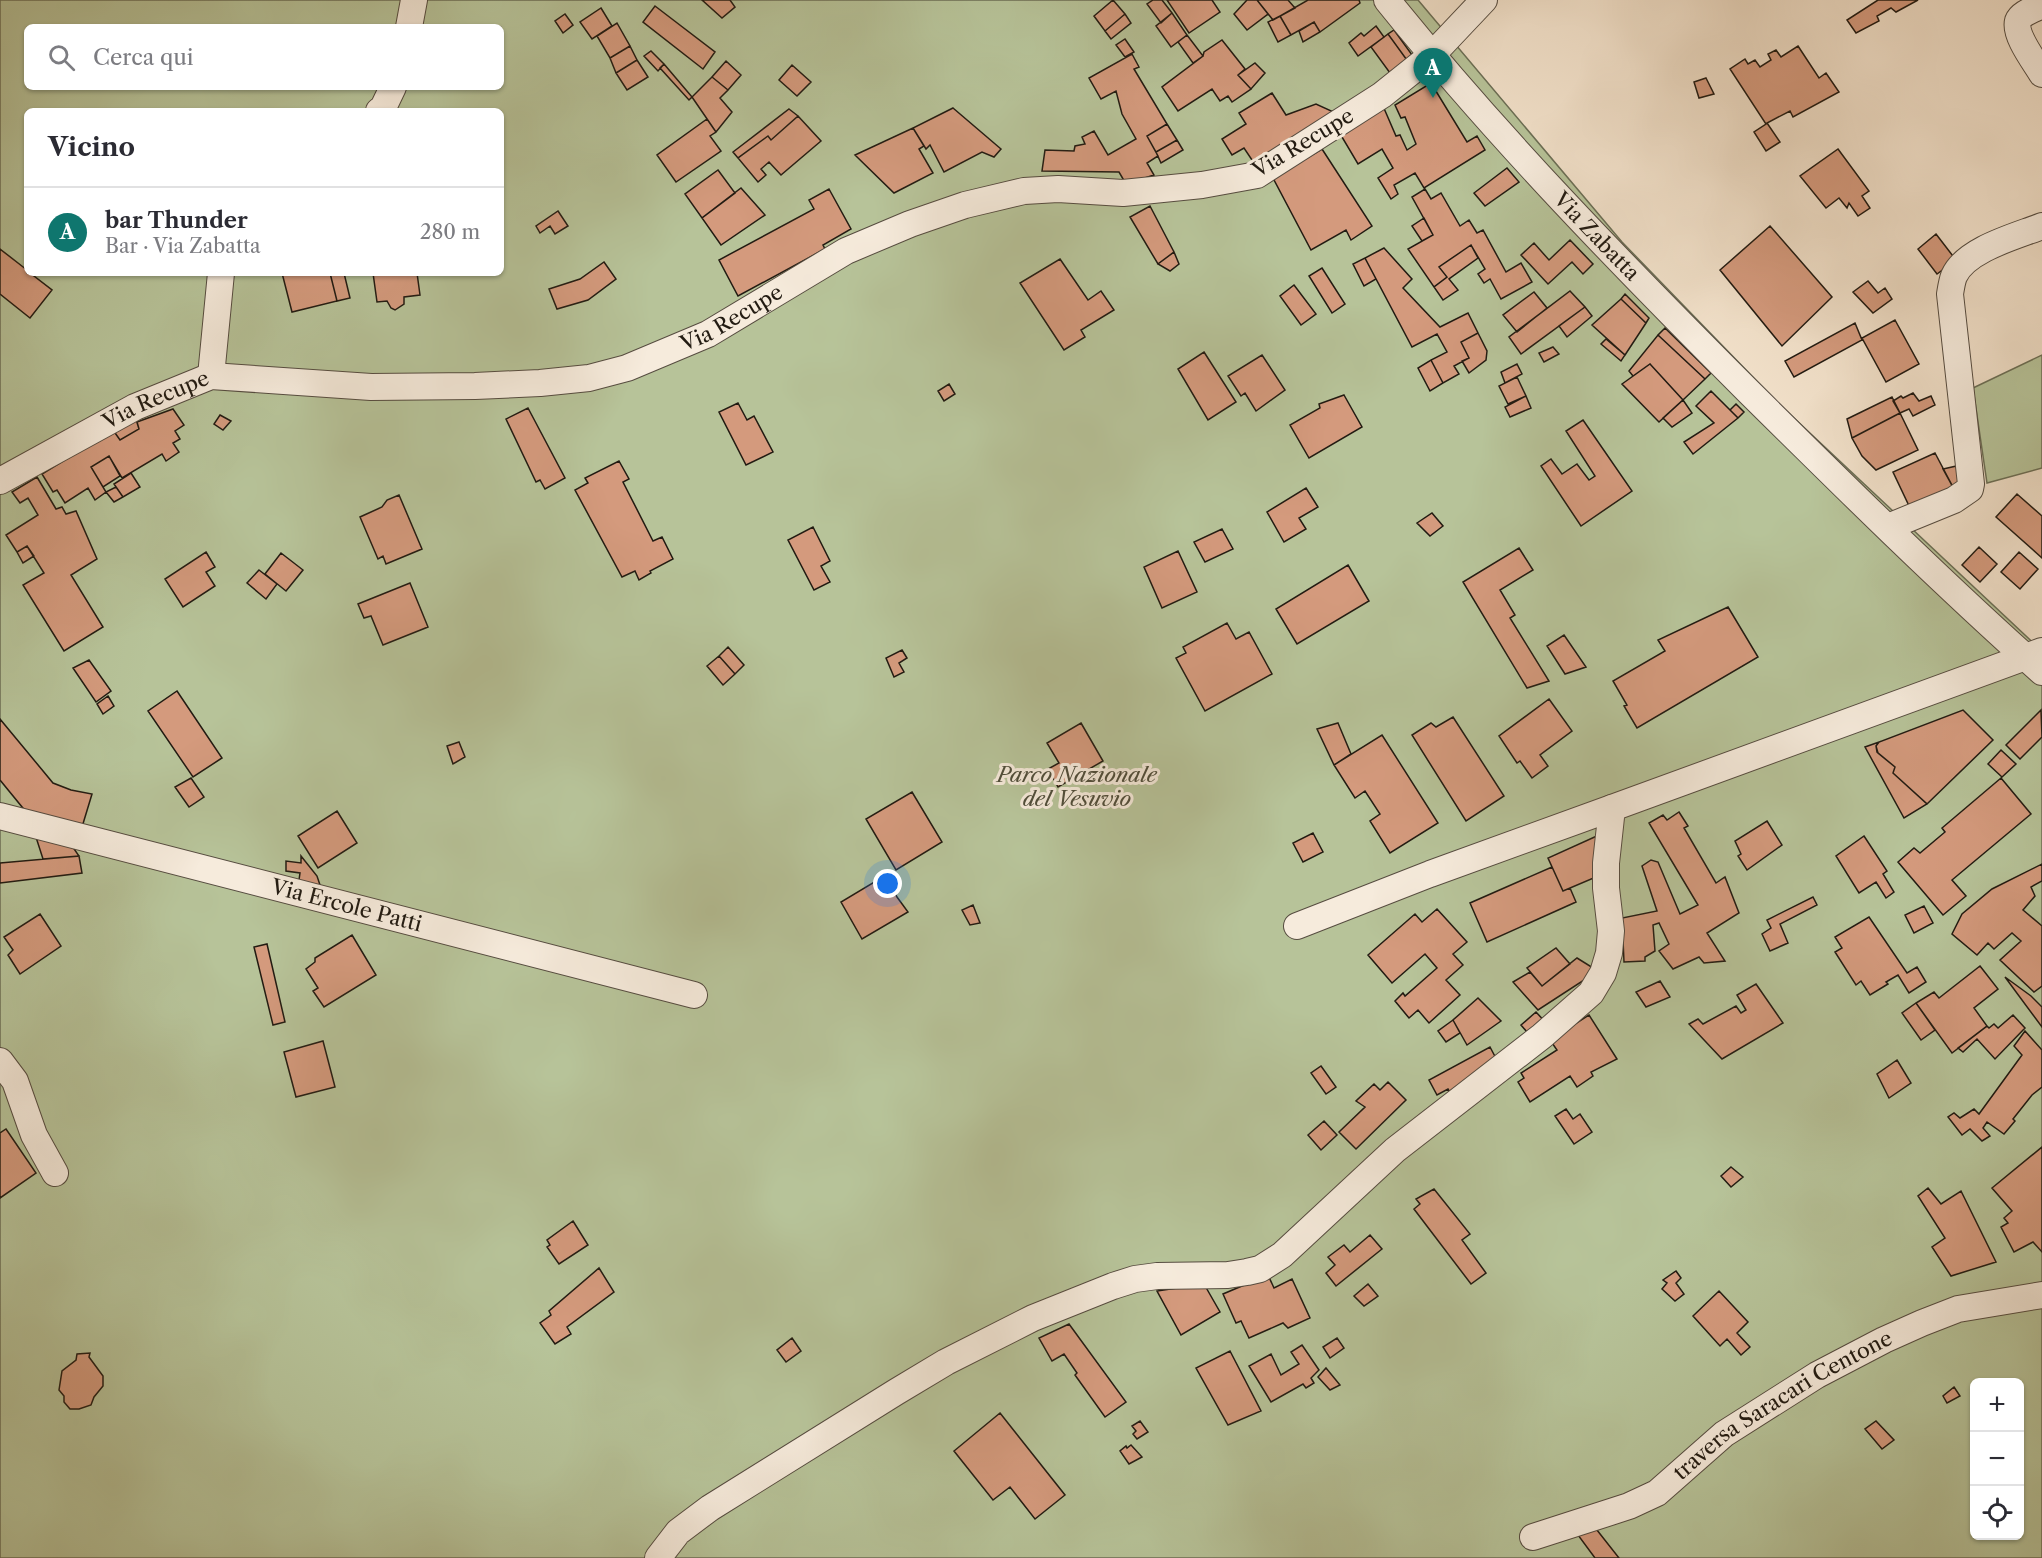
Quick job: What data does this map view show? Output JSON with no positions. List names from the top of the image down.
{
  "streets": {
    "street": [
      "Via Recupe",
      "Via Zabatta",
      "Via Ercole Patti",
      "traversa Saracari Centone"
    ]
  },
  "crossings": [
    ["Via Recupe", "Via Zabatta"]
  ],
  "parks": ["Parco Nazionale del Vesuvio"],
  "page": {
    "search": "Cerca qui",
    "pins": "A",
    "heading": "Vicino",
    "list": [
      {
        "mark": "A",
        "name": "bar Thunder",
        "note": "Bar · Via Zabatta",
        "value": "280 m"
      }
    ],
    "map_buttons": ["+", "−"]
  }
}
